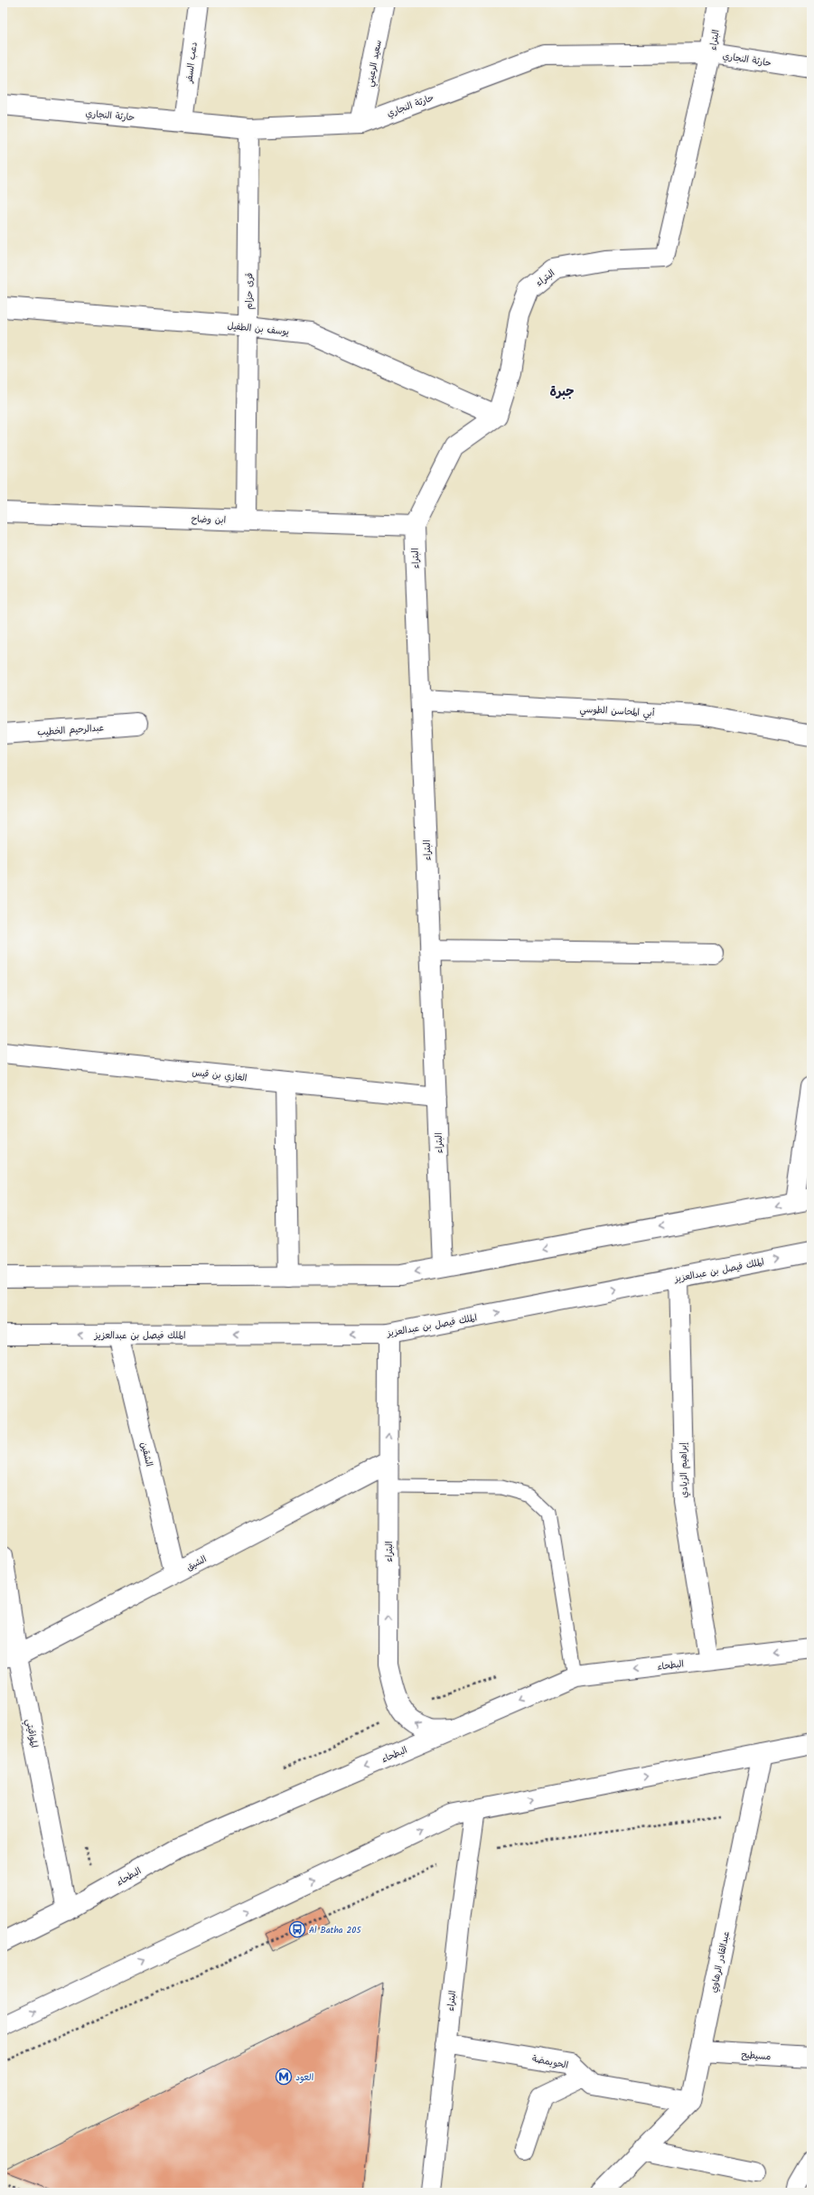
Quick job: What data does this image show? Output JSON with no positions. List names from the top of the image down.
{
  "streets": {
    "street": [
      "البتراء",
      "حارثة النجاري",
      "دعب السفر",
      "سعيد الرعيني",
      "قرى حزام",
      "يوسف بن الطفيل",
      "ابن وضاح",
      "أبي المحاسن الطوسي",
      "عبدالرحيم الخطيب",
      "الغازي بن قيس",
      "الملك فيصل بن عبدالعزيز",
      "الشقين",
      "إبراهيم الزيادي",
      "الشيق",
      "البطحاء",
      "المواقيتي",
      "عبدالقادر الرهاوي",
      "مسيطيح",
      "الحويمضة"
    ]
  },
  "crossings": [
    ["البتراء", "حارثة النجاري"],
    ["البتراء", "يوسف بن الطفيل"],
    ["البتراء", "ابن وضاح"],
    ["البتراء", "أبي المحاسن الطوسي"],
    ["البتراء", "الغازي بن قيس"],
    ["البتراء", "الملك فيصل بن عبدالعزيز"],
    ["البتراء", "الشيق"],
    ["البتراء", "البطحاء"],
    ["البتراء", "الحويمضة"],
    ["حارثة النجاري", "دعب السفر"],
    ["حارثة النجاري", "سعيد الرعيني"],
    ["حارثة النجاري", "قرى حزام"],
    ["قرى حزام", "يوسف بن الطفيل"],
    ["قرى حزام", "ابن وضاح"],
    ["الملك فيصل بن عبدالعزيز", "الشقين"],
    ["الملك فيصل بن عبدالعزيز", "إبراهيم الزيادي"],
    ["الشقين", "الشيق"],
    ["إبراهيم الزيادي", "البطحاء"],
    ["الشيق", "المواقيتي"],
    ["البطحاء", "المواقيتي"],
    ["عبدالقادر الرهاوي", "مسيطيح"],
    ["عبدالقادر الرهاوي", "الحويمضة"]
  ],
  "districts": ["جبرة"],
  "places": {
    "bus stop": ["Al Batha 205"],
    "metro station": ["العود"]
  }
}
